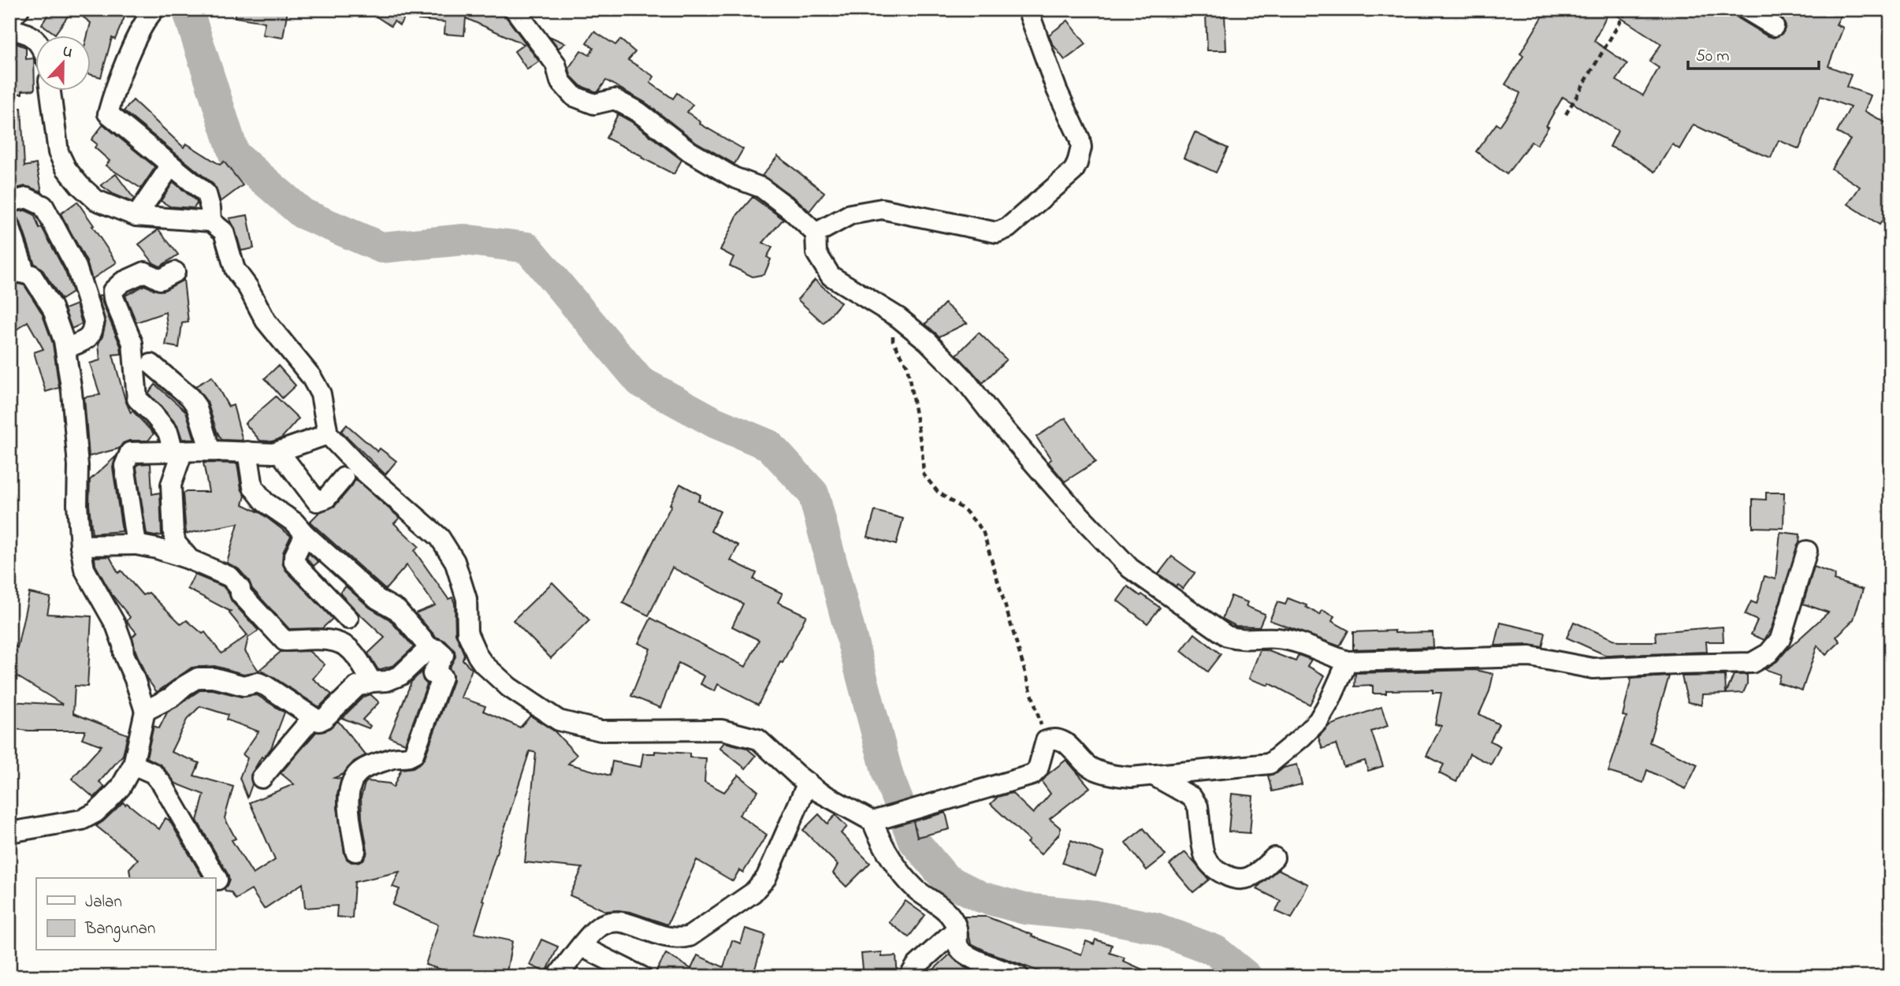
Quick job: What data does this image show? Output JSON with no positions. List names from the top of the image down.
{
  "legend": ["Jalan", "Bangunan"],
  "scale_bar": "50 m",
  "north": "top"
}
